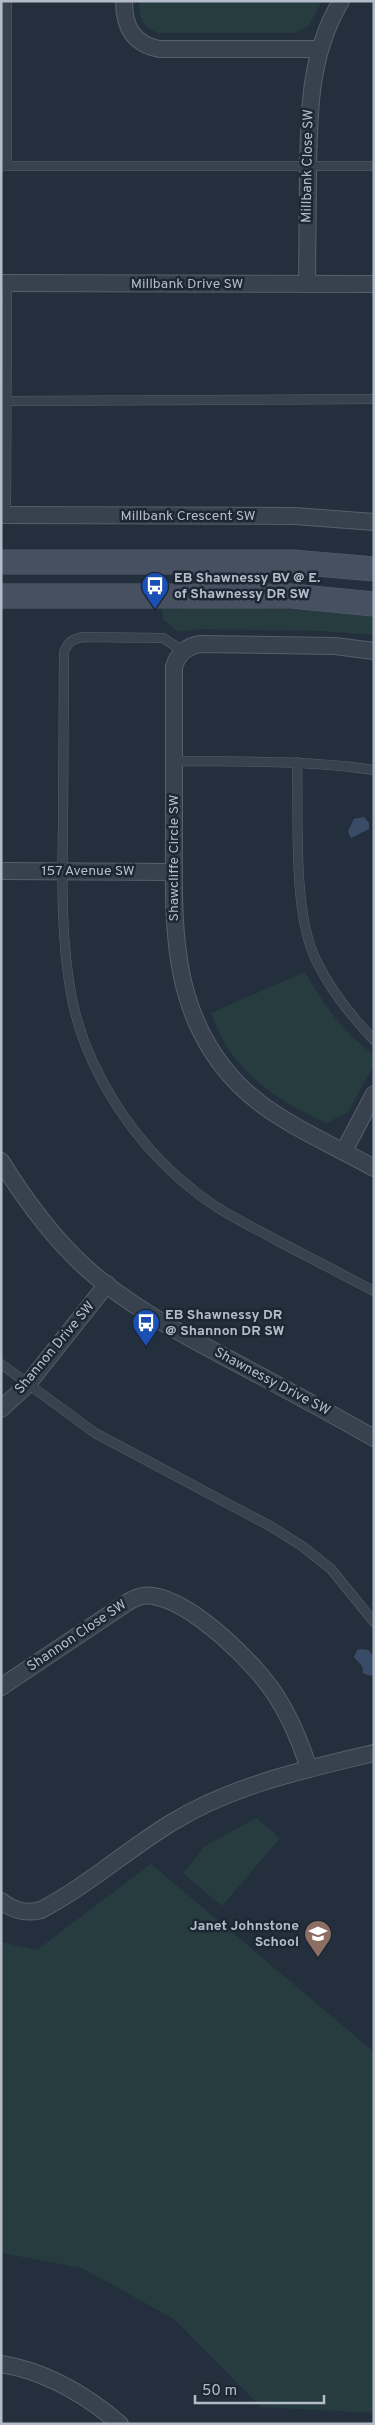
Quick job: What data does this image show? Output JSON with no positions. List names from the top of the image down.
{
  "streets": {
    "street": [
      "Millbank Close SW",
      "Millbank Drive SW",
      "Millbank Crescent SW",
      "Shawcliffe Circle SW",
      "157 Avenue SW",
      "Shannon Drive SW",
      "Shawnessy Drive SW",
      "Shannon Close SW"
    ]
  },
  "crossings": [
    ["Millbank Close SW", "Millbank Drive SW"],
    ["Shawcliffe Circle SW", "157 Avenue SW"],
    ["Shannon Drive SW", "Shawnessy Drive SW"]
  ],
  "places": {
    "bus stop": ["EB Shawnessy BV @ E. of Shawnessy DR SW", "EB Shawnessy DR @ Shannon DR SW"],
    "school or university": ["Janet Johnstone School"]
  },
  "scale_bar": "50 m"
}
